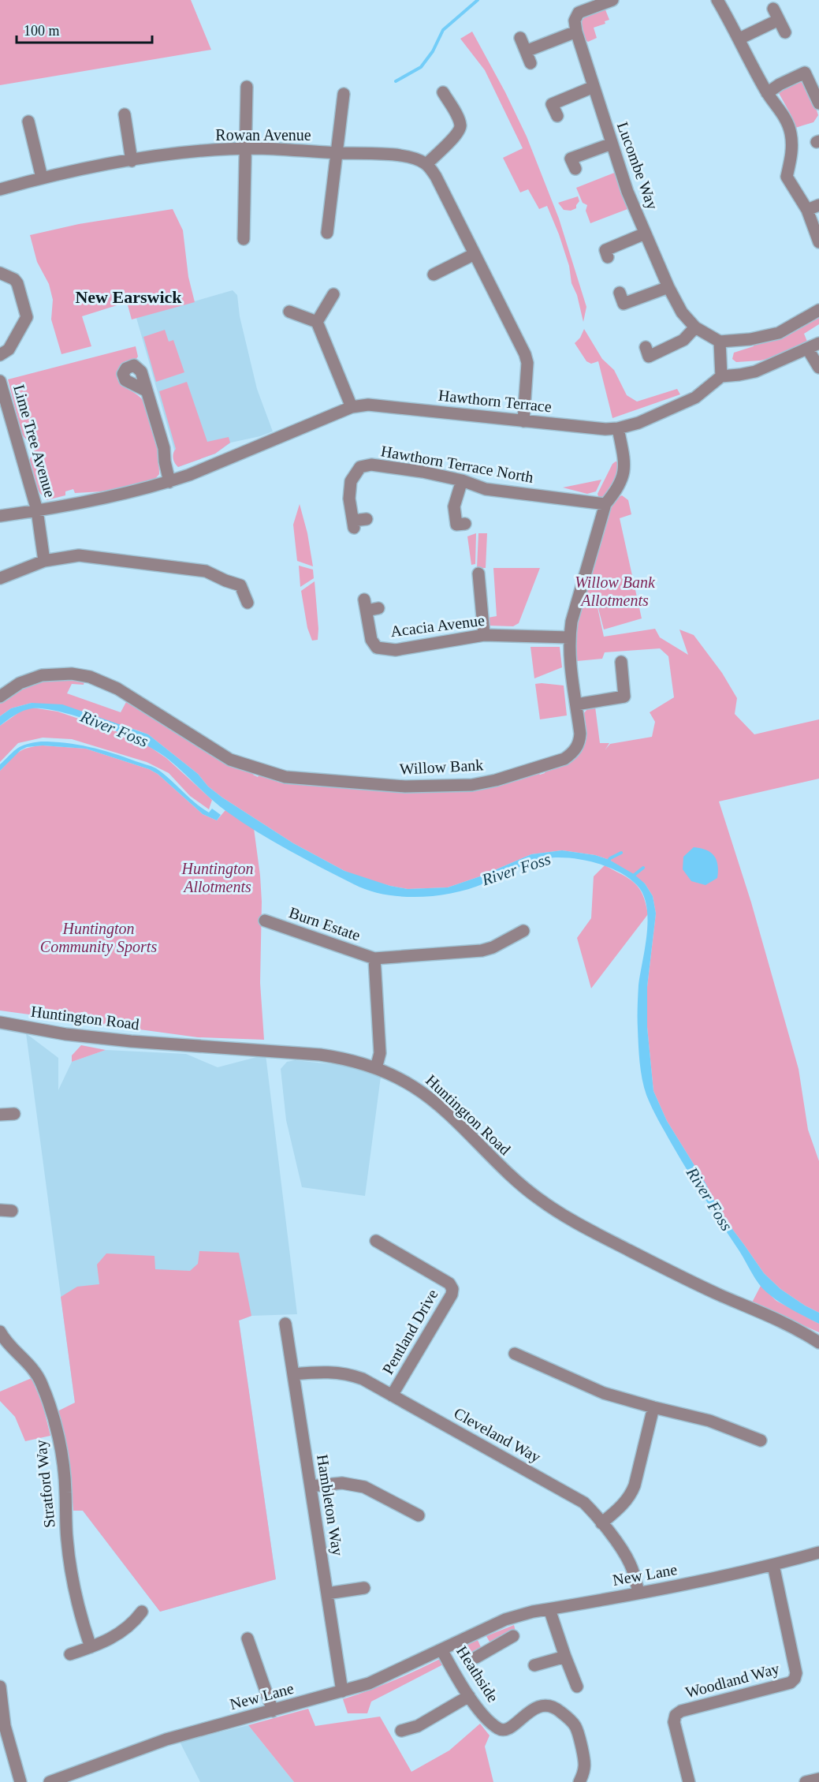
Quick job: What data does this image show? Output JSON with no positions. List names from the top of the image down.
{
  "streets": {
    "street": [
      "Rowan Avenue",
      "Lucombe Way",
      "Hawthorn Terrace",
      "Lime Tree Avenue",
      "Hawthorn Terrace North",
      "Acacia Avenue",
      "Willow Bank",
      "Burn Estate",
      "Huntington Road",
      "Pentland Drive",
      "Cleveland Way",
      "Stratford Way",
      "Hambleton Way",
      "New Lane",
      "Heathside",
      "Woodland Way"
    ]
  },
  "crossings": [
    ["Hawthorn Terrace", "Lime Tree Avenue"],
    ["Hawthorn Terrace", "Willow Bank"],
    ["Hawthorn Terrace North", "Willow Bank"],
    ["Acacia Avenue", "Willow Bank"],
    ["Burn Estate", "Huntington Road"],
    ["Pentland Drive", "Cleveland Way"],
    ["Cleveland Way", "Hambleton Way"],
    ["Cleveland Way", "New Lane"],
    ["Hambleton Way", "New Lane"],
    ["New Lane", "Heathside"],
    ["New Lane", "Woodland Way"]
  ],
  "districts": ["New Earswick"],
  "water": ["River Foss"],
  "parks": ["Willow Bank Allotments", "Huntington Allotments", "Huntington Community Sports"],
  "scale_bar": "100 m"
}
